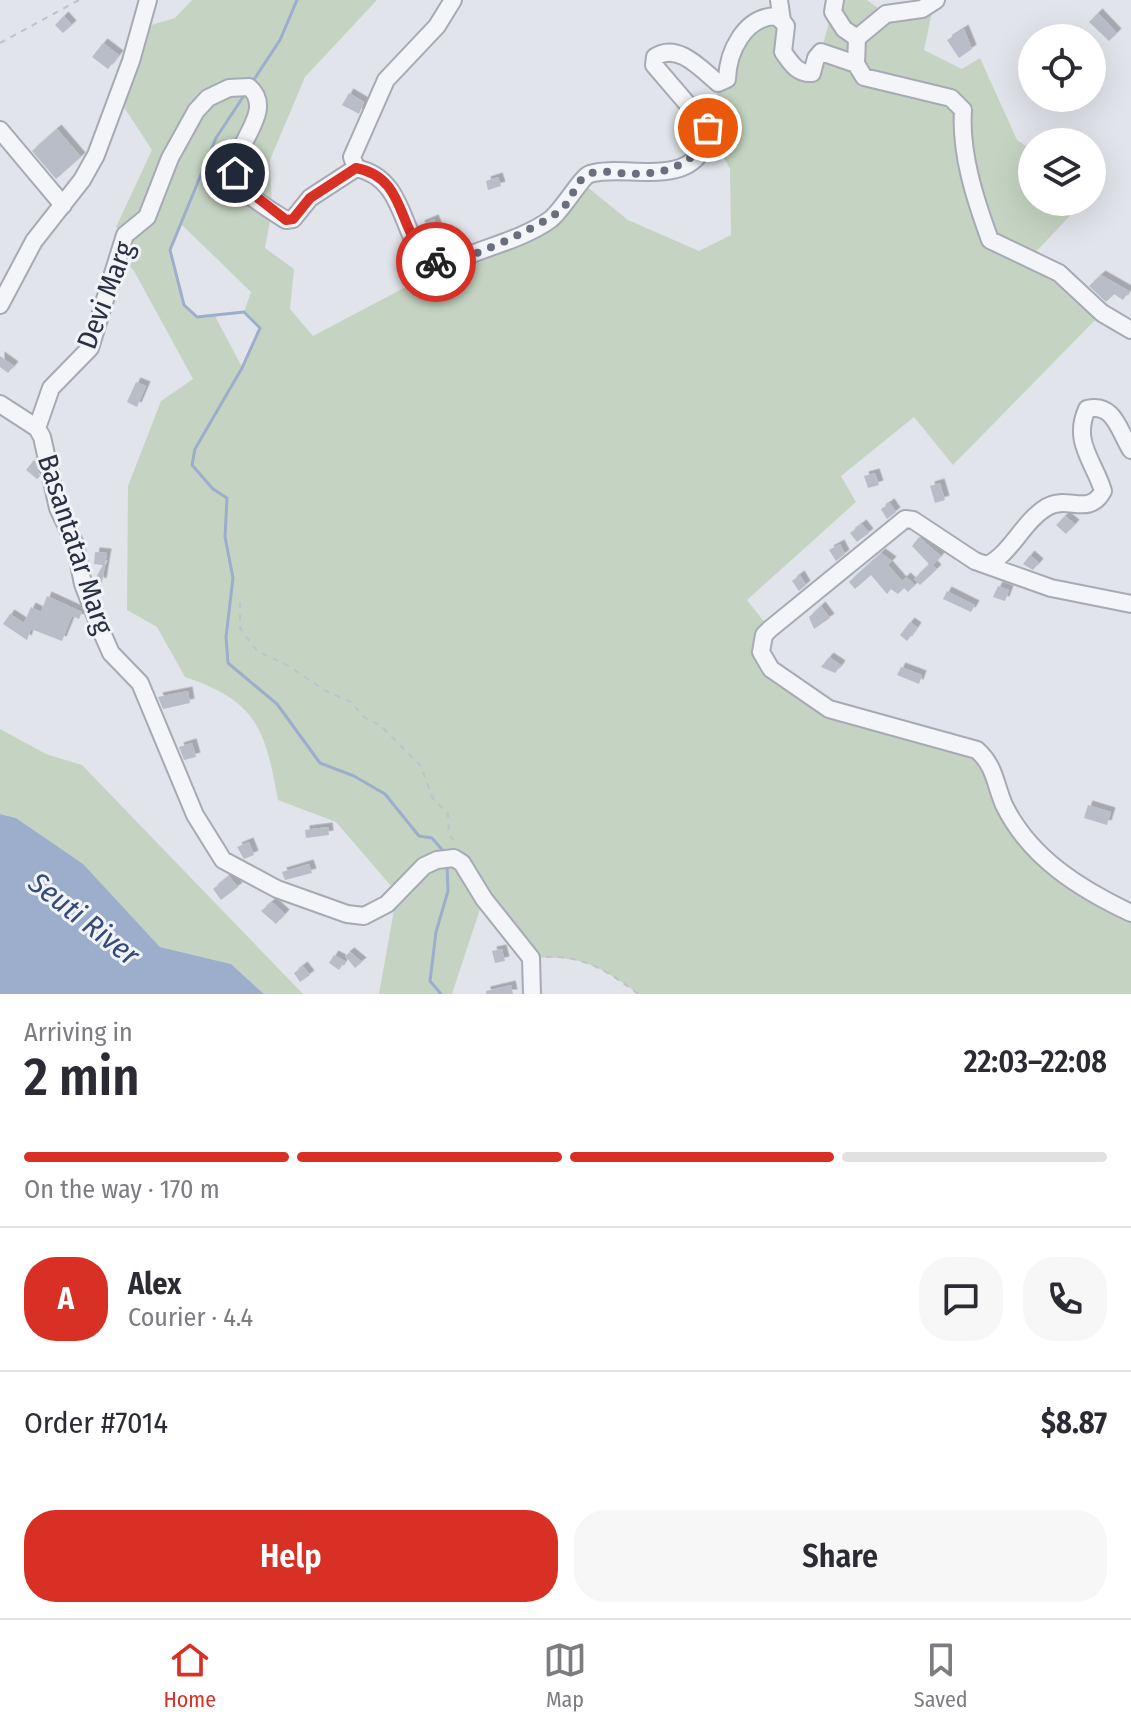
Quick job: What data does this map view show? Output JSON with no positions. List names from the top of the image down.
{
  "streets": {
    "street": ["Devi Marg", "Basantatar Marg"]
  },
  "crossings": [
    ["Devi Marg", "Basantatar Marg"]
  ],
  "water": ["Seuti River"],
  "page": {
    "heading": ["2 min", "Arriving in", "22:03–22:08"],
    "panel": [
      "Alex",
      "Courier · 4.4",
      "Order #7014",
      "$8.87"
    ],
    "bar": "On the way · 170 m",
    "round": "A",
    "buttons": ["Help", "Share"],
    "tabs": ["Home", "Map", "Saved"]
  }
}
